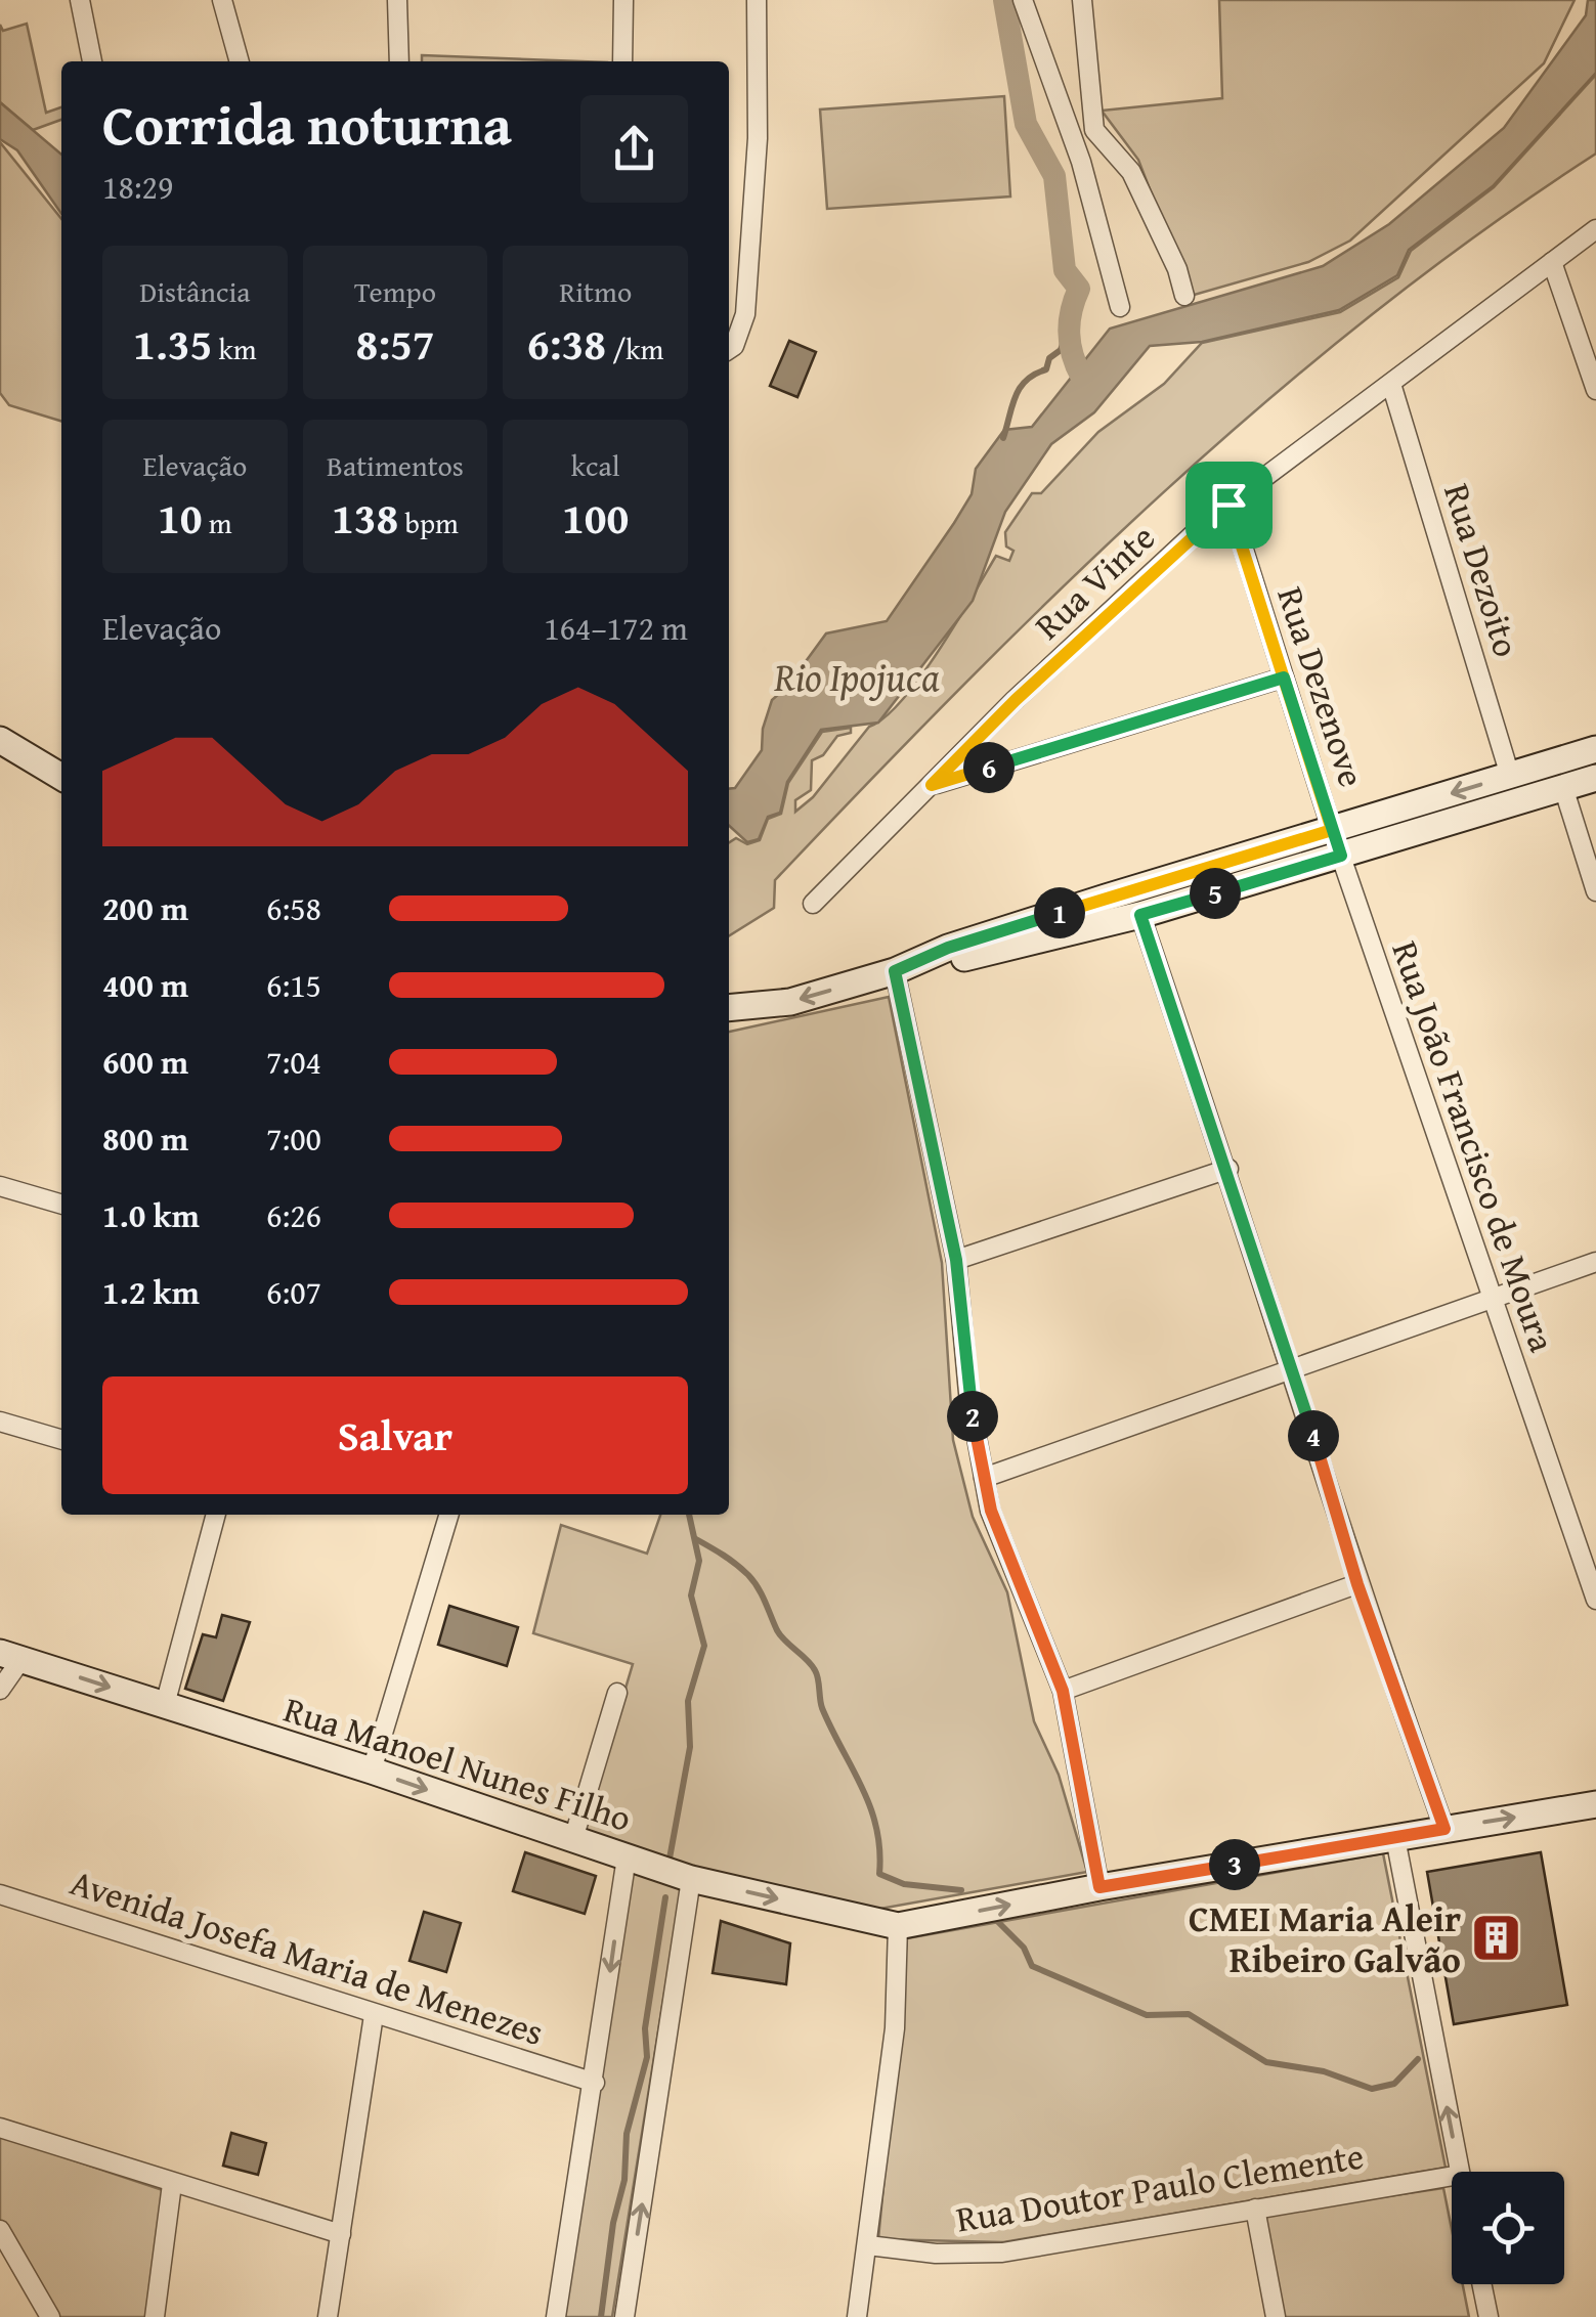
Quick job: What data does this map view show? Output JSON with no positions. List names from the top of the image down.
{
  "streets": {
    "street": [
      "Rua Dezoito",
      "Rua Vinte",
      "Rua Dezenove",
      "Rua João Francisco de Moura",
      "Rua Manoel Nunes Filho",
      "Avenida Josefa Maria de Menezes",
      "Rua Doutor Paulo Clemente"
    ]
  },
  "crossings": [
    ["Rua Dezoito", "Rua Vinte"],
    ["Rua Vinte", "Rua Dezenove"],
    ["Rua Dezenove", "Rua João Francisco de Moura"]
  ],
  "one_way": ["Rua Manoel Nunes Filho"],
  "water": ["Rio Ipojuca"],
  "places": {
    "building": ["CMEI Maria Aleir Ribeiro Galvão"]
  },
  "page": {
    "heading": ["Corrida noturna", "18:29"],
    "stats": [
      ["Distância", "1.35 km"],
      ["Tempo", "8:57"],
      ["Ritmo", "6:38 /km"],
      ["Elevação", "10 m"],
      ["Batimentos", "138 bpm"],
      ["kcal", "100"]
    ],
    "chart": ["Elevação", "164–172 m"],
    "pins": [
      "6",
      "5",
      "1",
      "2",
      "4",
      "3"
    ],
    "list": [
      {
        "name": "200 m",
        "note": "6:58"
      },
      {
        "name": "400 m",
        "note": "6:15"
      },
      {
        "name": "600 m",
        "note": "7:04"
      },
      {
        "name": "800 m",
        "note": "7:00"
      },
      {
        "name": "1.0 km",
        "note": "6:26"
      },
      {
        "name": "1.2 km",
        "note": "6:07"
      }
    ],
    "buttons": "Salvar"
  }
}
